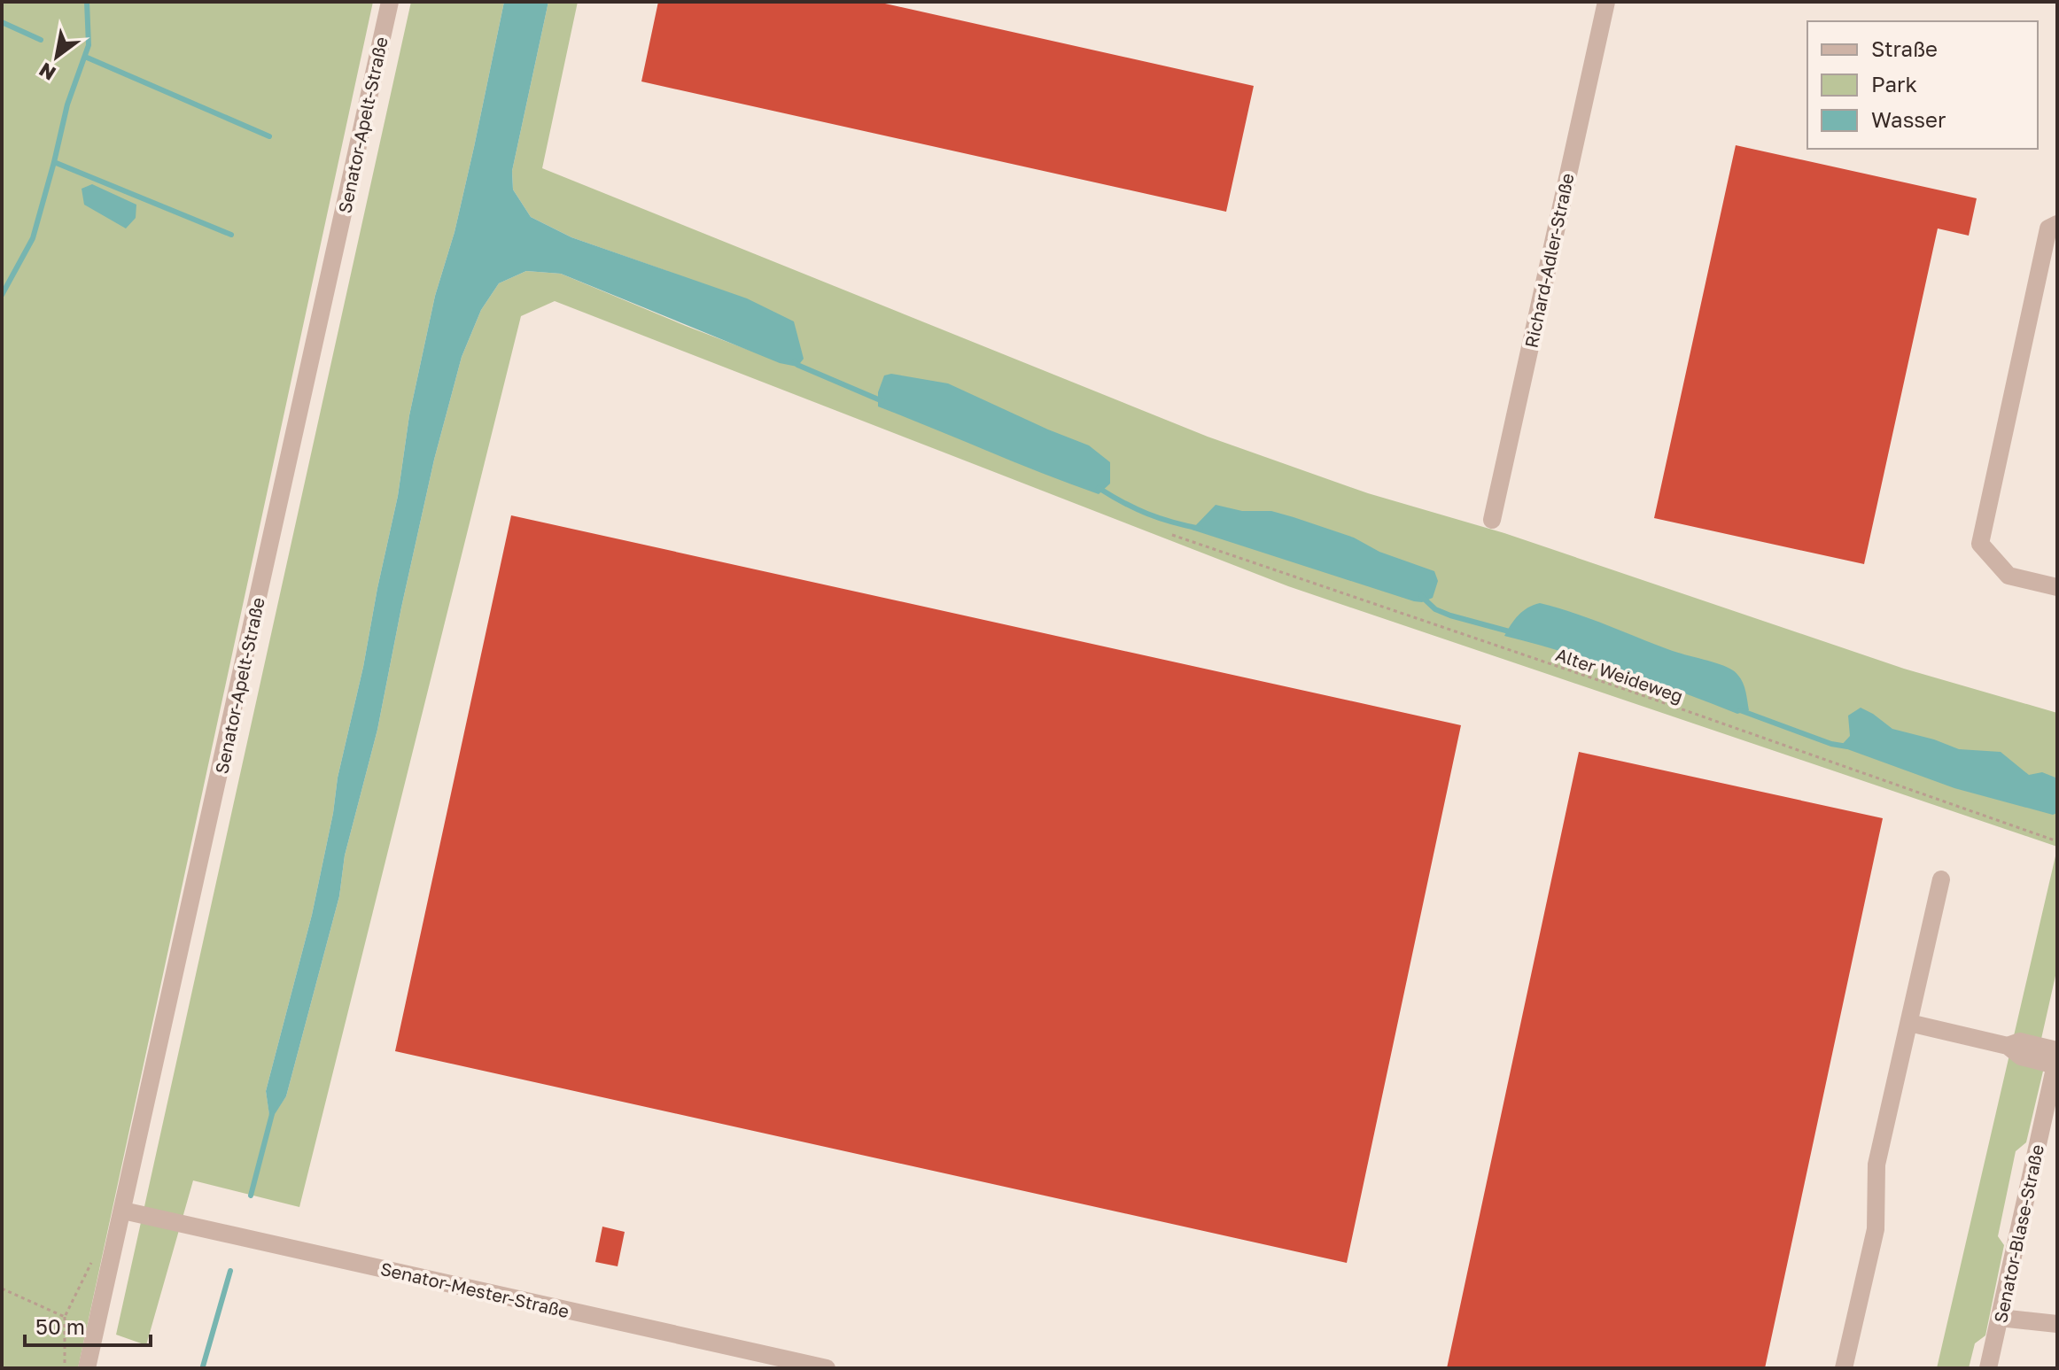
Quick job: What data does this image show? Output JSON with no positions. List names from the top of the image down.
{
  "streets": {
    "street": [
      "Senator-Apelt-Straße",
      "Richard-Adler-Straße",
      "Senator-Blase-Straße",
      "Senator-Mester-Straße"
    ],
    "path": ["Alter Weideweg"]
  },
  "crossings": [
    ["Senator-Apelt-Straße", "Senator-Mester-Straße"]
  ],
  "legend": ["Straße", "Park", "Wasser"],
  "scale_bar": "50 m",
  "north": "bottom left"
}
